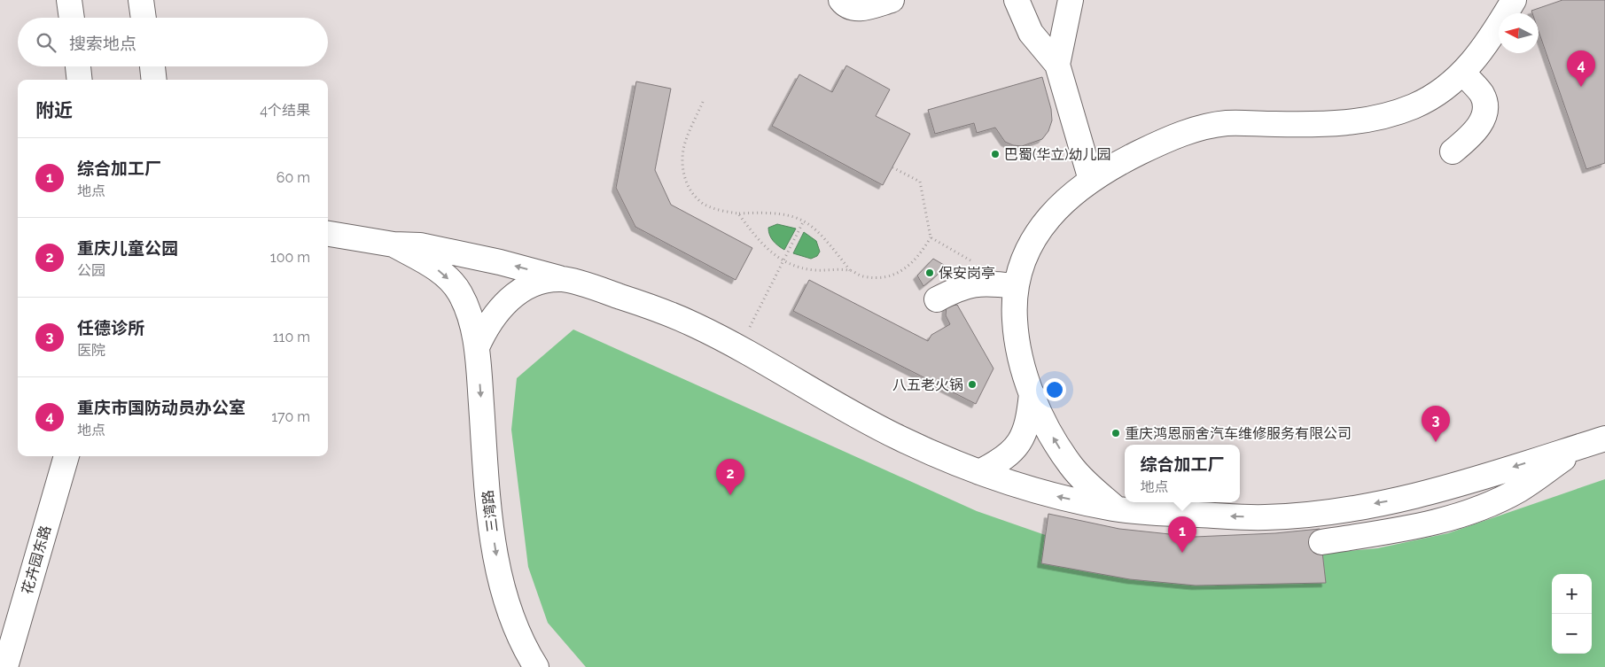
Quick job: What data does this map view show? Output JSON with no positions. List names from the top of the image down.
{
  "streets": {
    "street": ["三湾路", "花卉园东路"]
  },
  "one_way": ["三湾路"],
  "places": [
    "巴蜀(华立)幼儿园",
    "保安岗亭",
    "八五老火锅",
    "重庆鸿恩丽舍汽车维修服务有限公司"
  ],
  "north": "left",
  "page": {
    "search": "搜索地点",
    "pins": [
      "4",
      "3",
      "2",
      "1"
    ],
    "heading": ["附近", "4个结果"],
    "list": [
      {
        "mark": "1",
        "name": "综合加工厂",
        "note": "地点",
        "value": "60 m"
      },
      {
        "mark": "2",
        "name": "重庆儿童公园",
        "note": "公园",
        "value": "100 m"
      },
      {
        "mark": "3",
        "name": "任德诊所",
        "note": "医院",
        "value": "110 m"
      },
      {
        "mark": "4",
        "name": "重庆市国防动员办公室",
        "note": "地点",
        "value": "170 m"
      }
    ],
    "popup": ["综合加工厂", "地点"],
    "map_buttons": ["+", "−"]
  }
}
